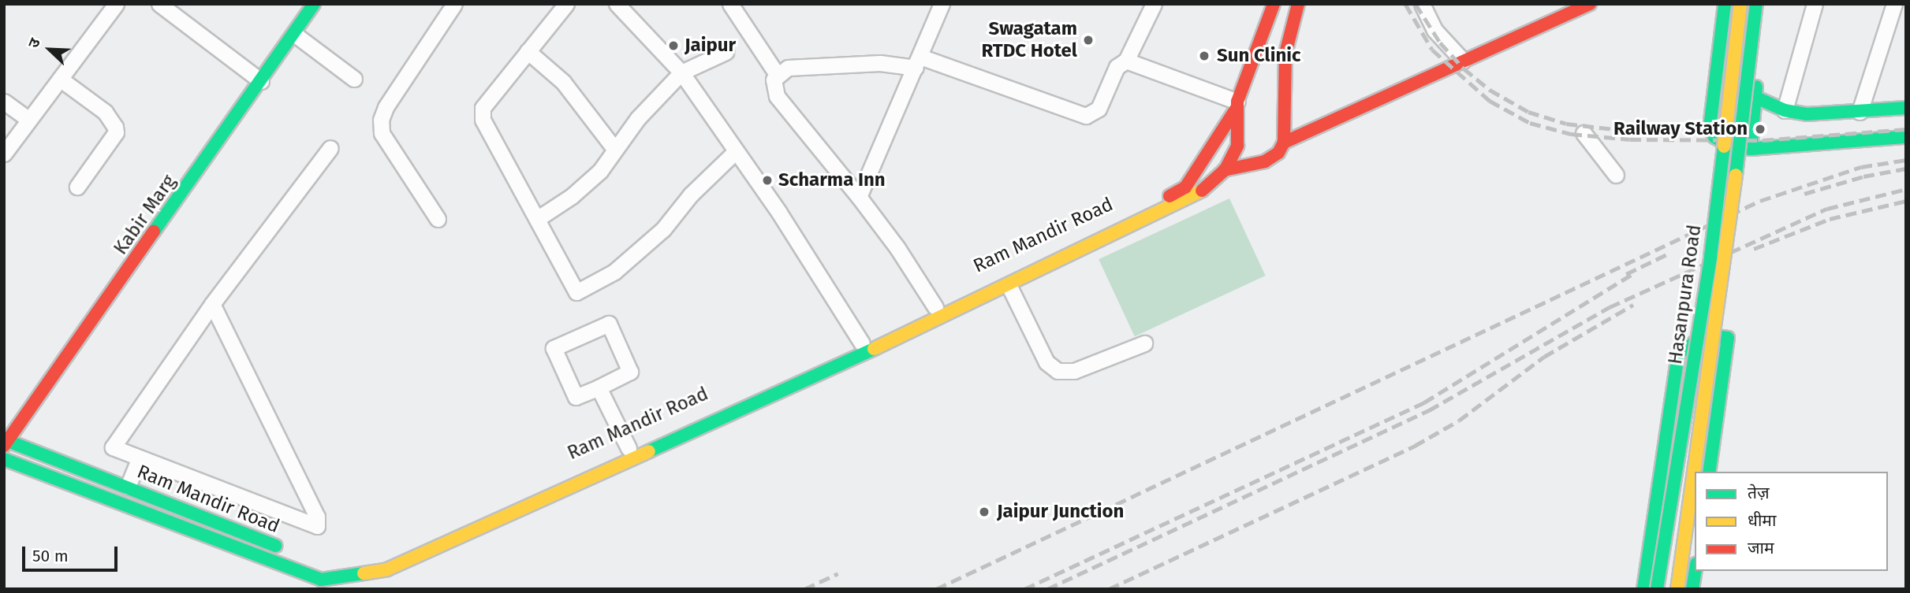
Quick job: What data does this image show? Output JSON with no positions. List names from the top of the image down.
{
  "streets": {
    "street": ["Kabir Marg", "Ram Mandir Road", "Hasanpura Road"]
  },
  "crossings": [
    ["Kabir Marg", "Ram Mandir Road"]
  ],
  "places": [
    "Swagatam RTDC Hotel",
    "Jaipur",
    "Sun Clinic",
    "Railway Station",
    "Scharma Inn",
    "Jaipur Junction"
  ],
  "legend": ["तेज़", "धीमा", "जाम"],
  "scale_bar": "50 m",
  "north": "top left"
}
